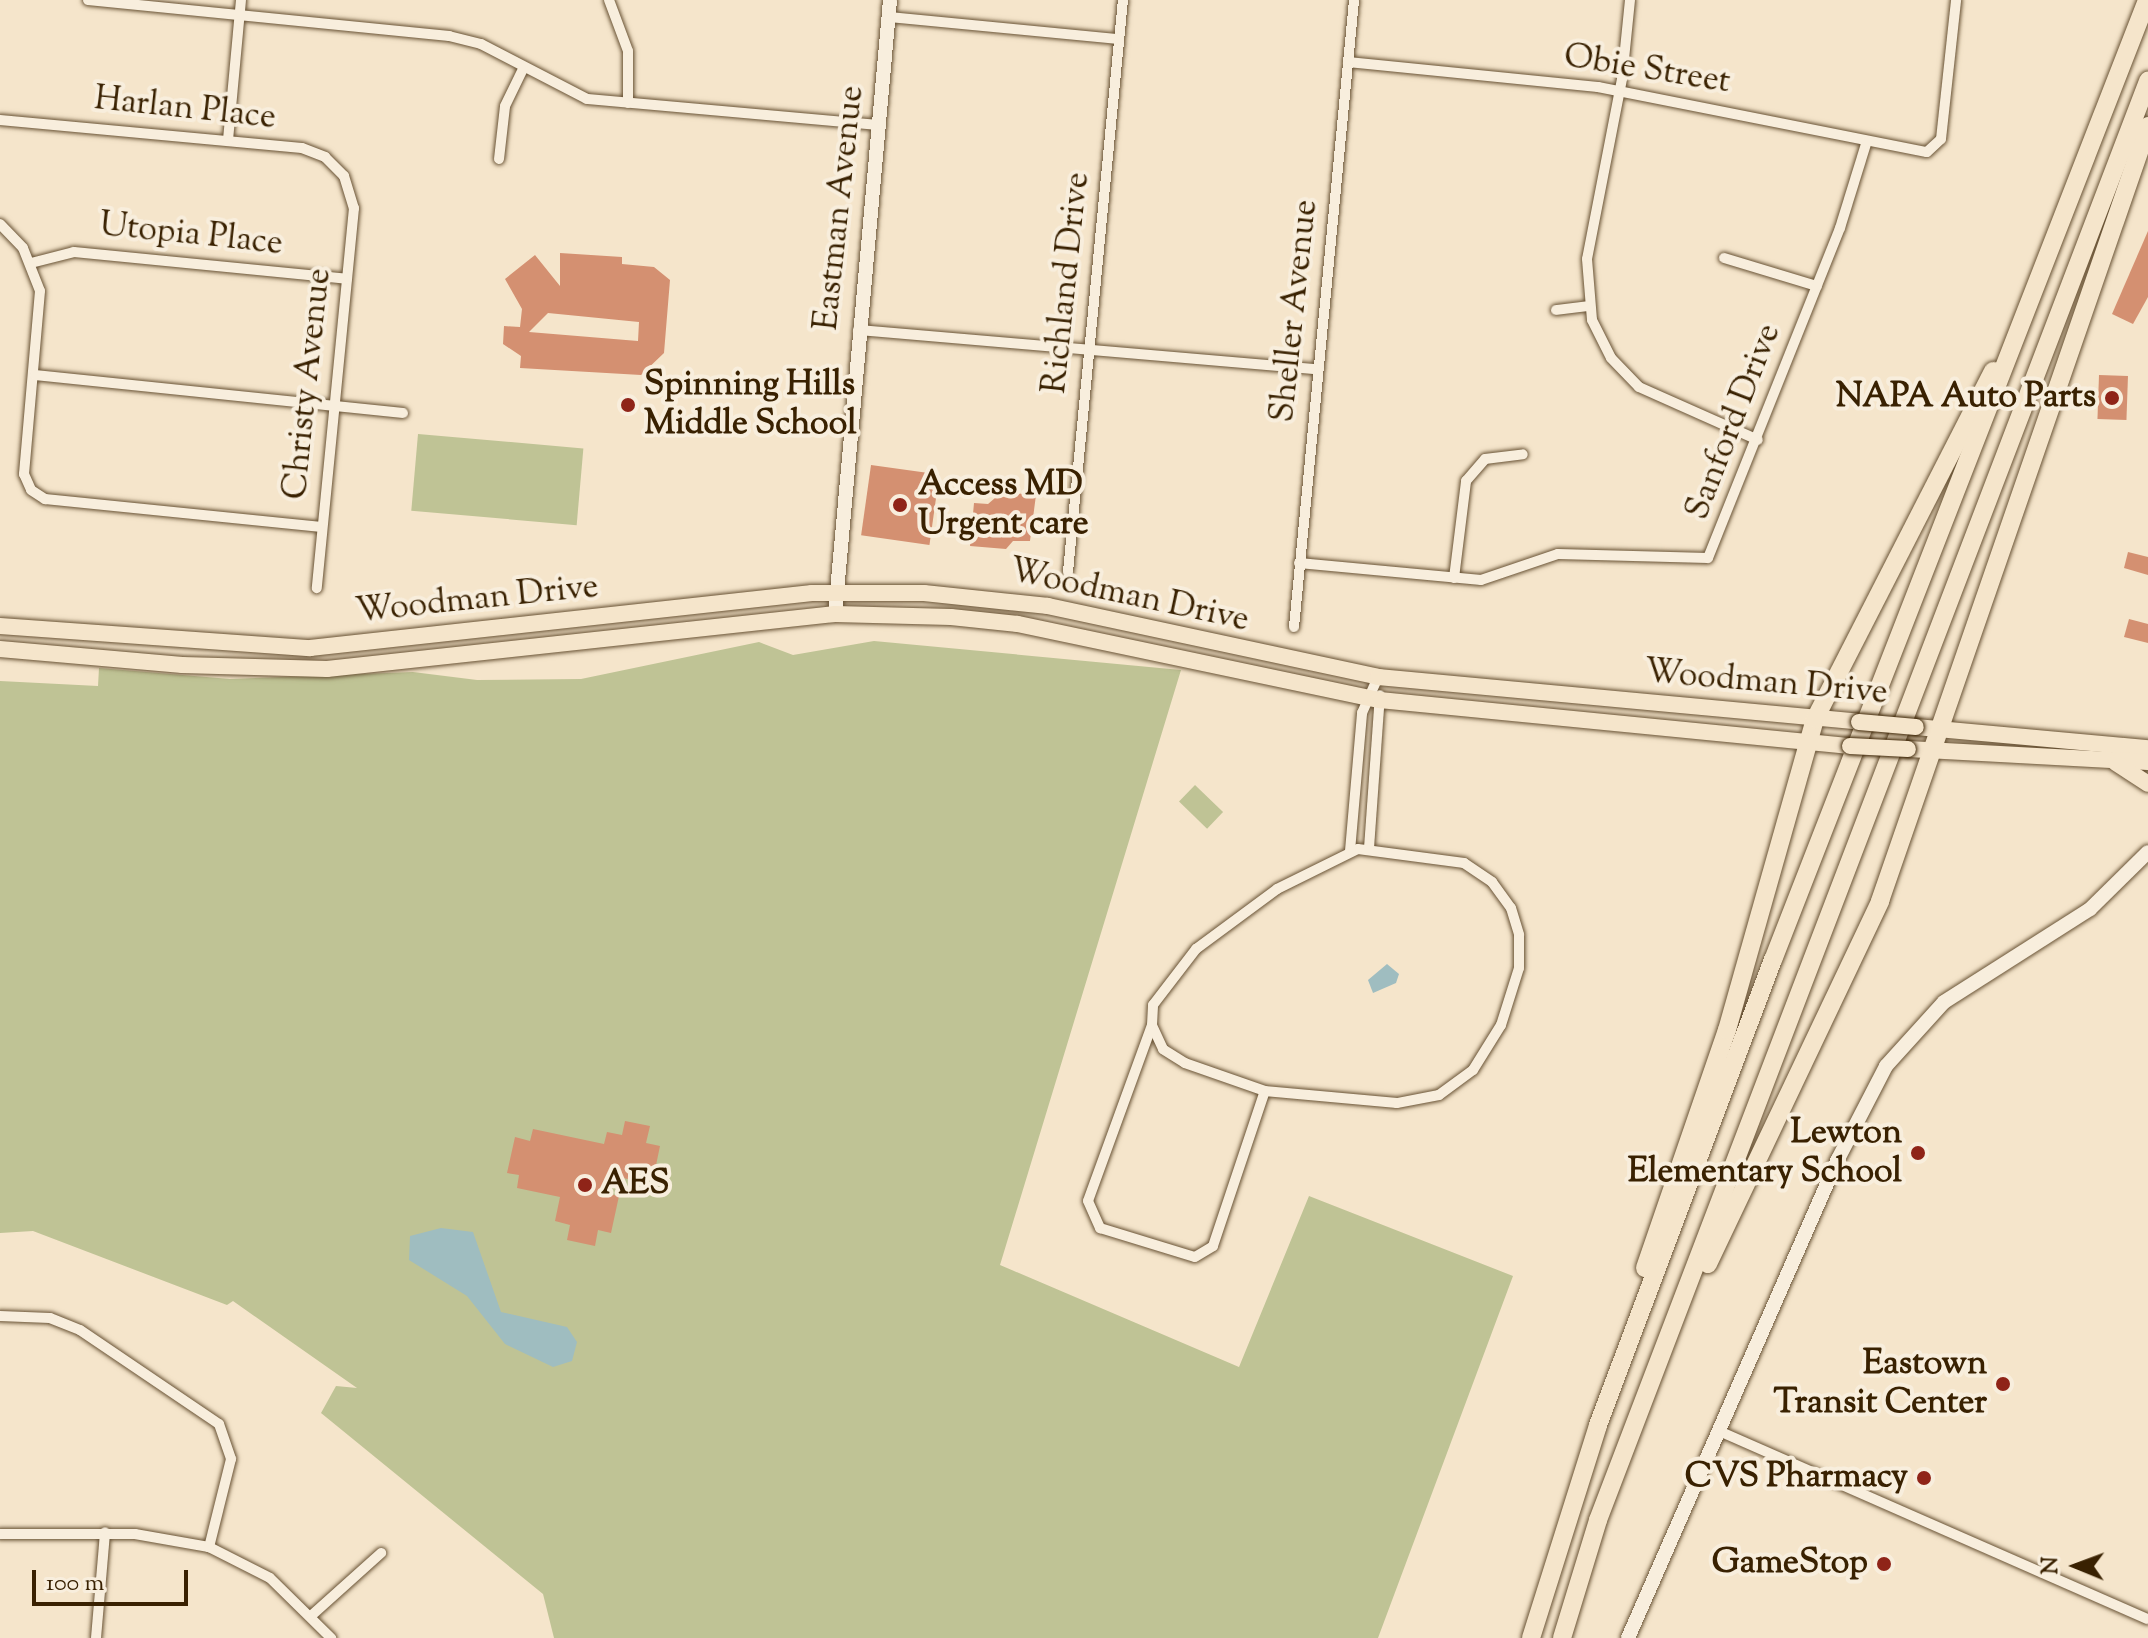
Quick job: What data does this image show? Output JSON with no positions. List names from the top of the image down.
{
  "streets": {
    "main road": ["Eastman Avenue", "Woodman Drive"],
    "street": [
      "Obie Street",
      "Harlan Place",
      "Utopia Place",
      "Richland Drive",
      "Sheller Avenue",
      "Christy Avenue",
      "Sanford Drive"
    ]
  },
  "crossings": [
    ["Obie Street", "Sheller Avenue"],
    ["Obie Street", "Sanford Drive"],
    ["Harlan Place", "Christy Avenue"],
    ["Eastman Avenue", "Woodman Drive"],
    ["Utopia Place", "Christy Avenue"],
    ["Sheller Avenue", "Sanford Drive"]
  ],
  "places": [
    "NAPA Auto Parts",
    "Spinning Hills Middle School",
    "Access MD Urgent care",
    "Lewton Elementary School",
    "AES",
    "Eastown Transit Center",
    "CVS Pharmacy",
    "GameStop"
  ],
  "scale_bar": "100 m",
  "north": "left"
}
